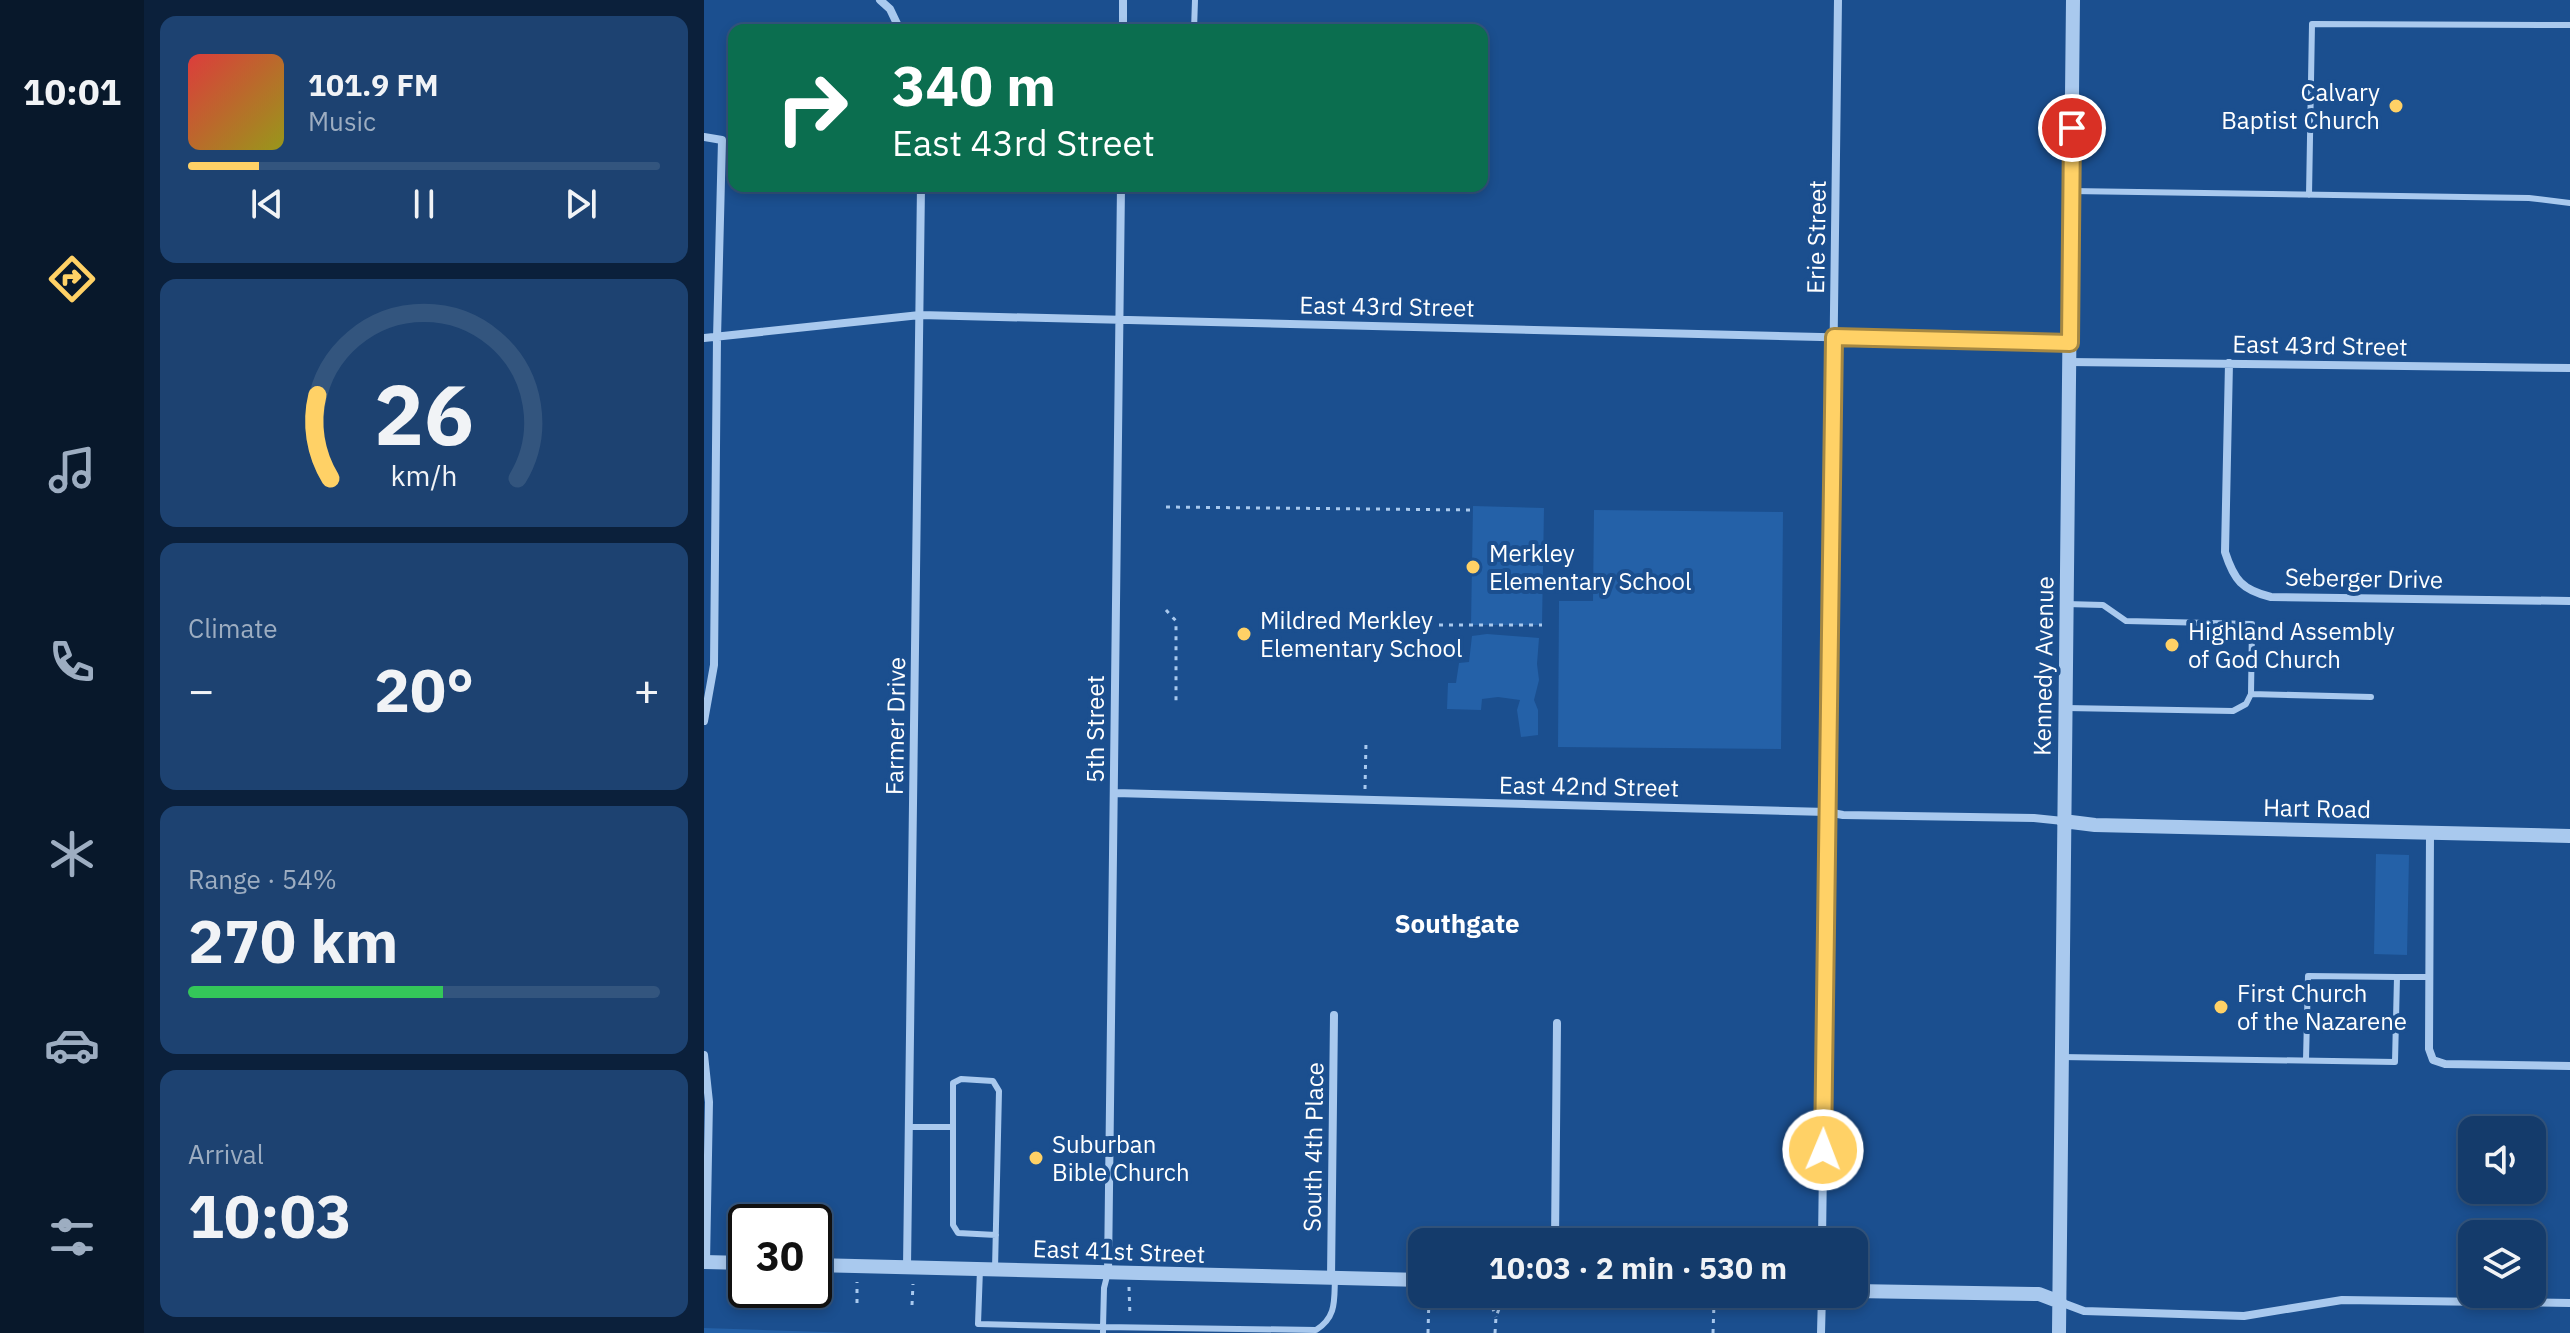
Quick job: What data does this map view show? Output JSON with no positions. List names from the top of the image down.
{
  "streets": {
    "street": [
      "Erie Street",
      "East 43rd Street",
      "Seberger Drive",
      "Kennedy Avenue",
      "Farmer Drive",
      "5th Street",
      "East 42nd Street",
      "Hart Road",
      "South 4th Place",
      "East 41st Street"
    ]
  },
  "crossings": [
    ["Erie Street", "East 43rd Street"],
    ["Erie Street", "East 42nd Street"],
    ["East 43rd Street", "Seberger Drive"],
    ["East 43rd Street", "Kennedy Avenue"],
    ["East 43rd Street", "Farmer Drive"],
    ["East 43rd Street", "5th Street"],
    ["Kennedy Avenue", "East 42nd Street"],
    ["Kennedy Avenue", "Hart Road"],
    ["Farmer Drive", "East 41st Street"],
    ["5th Street", "East 42nd Street"],
    ["5th Street", "East 41st Street"],
    ["East 42nd Street", "Hart Road"],
    ["South 4th Place", "East 41st Street"]
  ],
  "districts": ["Southgate"],
  "places": [
    "Calvary Baptist Church",
    "Merkley Elementary School",
    "Mildred Merkley Elementary School",
    "Highland Assembly of God Church",
    "First Church of the Nazarene",
    "Suburban Bible Church"
  ],
  "page": {
    "tabs": "10:01",
    "turn": ["340 m", "East 43rd Street"],
    "song": ["101.9 FM", "Music"],
    "tile": [
      "Climate",
      ["Range · 54%", "270 km"],
      ["Arrival", "10:03"]
    ],
    "heat": ["−", "20°", "+"],
    "limit": "30",
    "trip": "10:03 · 2 min · 530 m",
    "gauge": ["26", "km/h"]
  }
}
